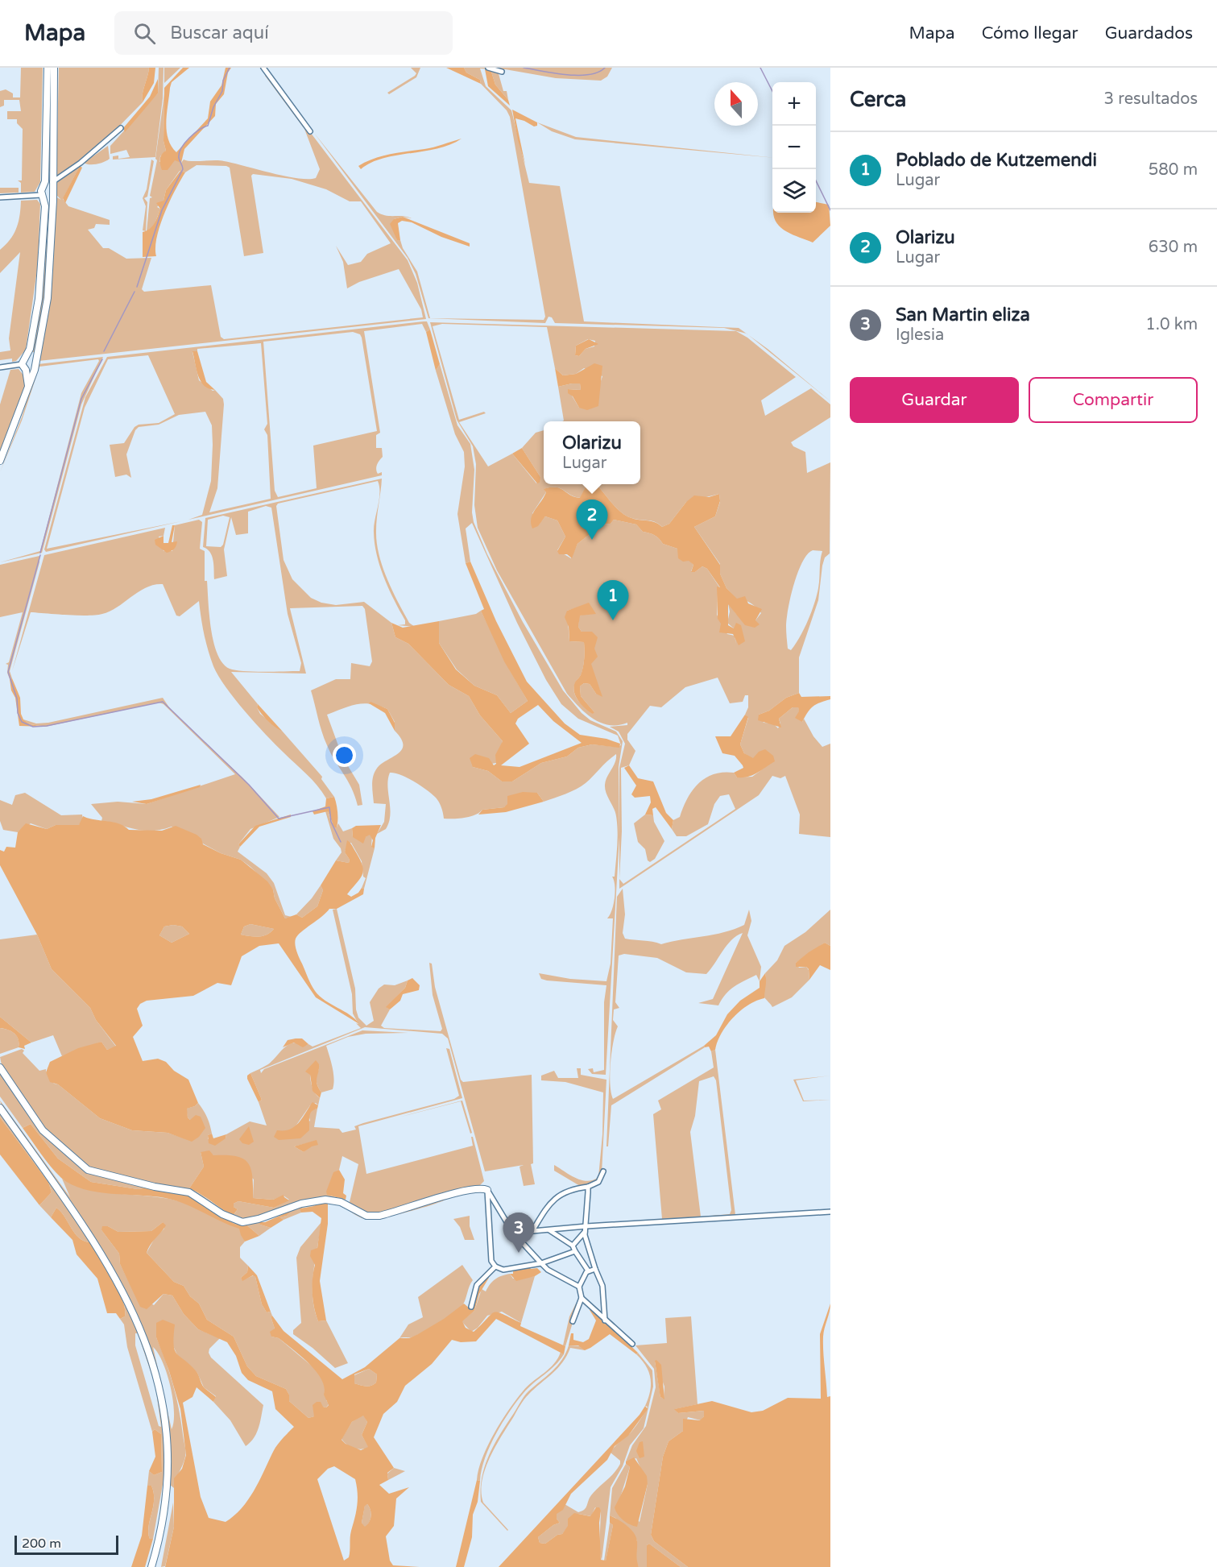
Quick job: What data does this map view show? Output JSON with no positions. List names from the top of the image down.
{
  "scale_bar": "200 m",
  "north": "top",
  "page": {
    "header": "Mapa",
    "search": "Buscar aquí",
    "nav": ["Mapa", "Cómo llegar", "Guardados"],
    "heading": ["Cerca", "3 resultados"],
    "map_buttons": ["+", "−"],
    "list": [
      {
        "mark": "1",
        "name": "Poblado de Kutzemendi",
        "note": "Lugar",
        "value": "580 m"
      },
      {
        "mark": "2",
        "name": "Olarizu",
        "note": "Lugar",
        "value": "630 m"
      },
      {
        "mark": "3",
        "name": "San Martin eliza",
        "note": "Iglesia",
        "value": "1.0 km"
      }
    ],
    "buttons": ["Guardar", "Compartir"],
    "popup": ["Olarizu", "Lugar"],
    "pins": ["2", "1", "3"],
    "scale": "200 m"
  }
}
